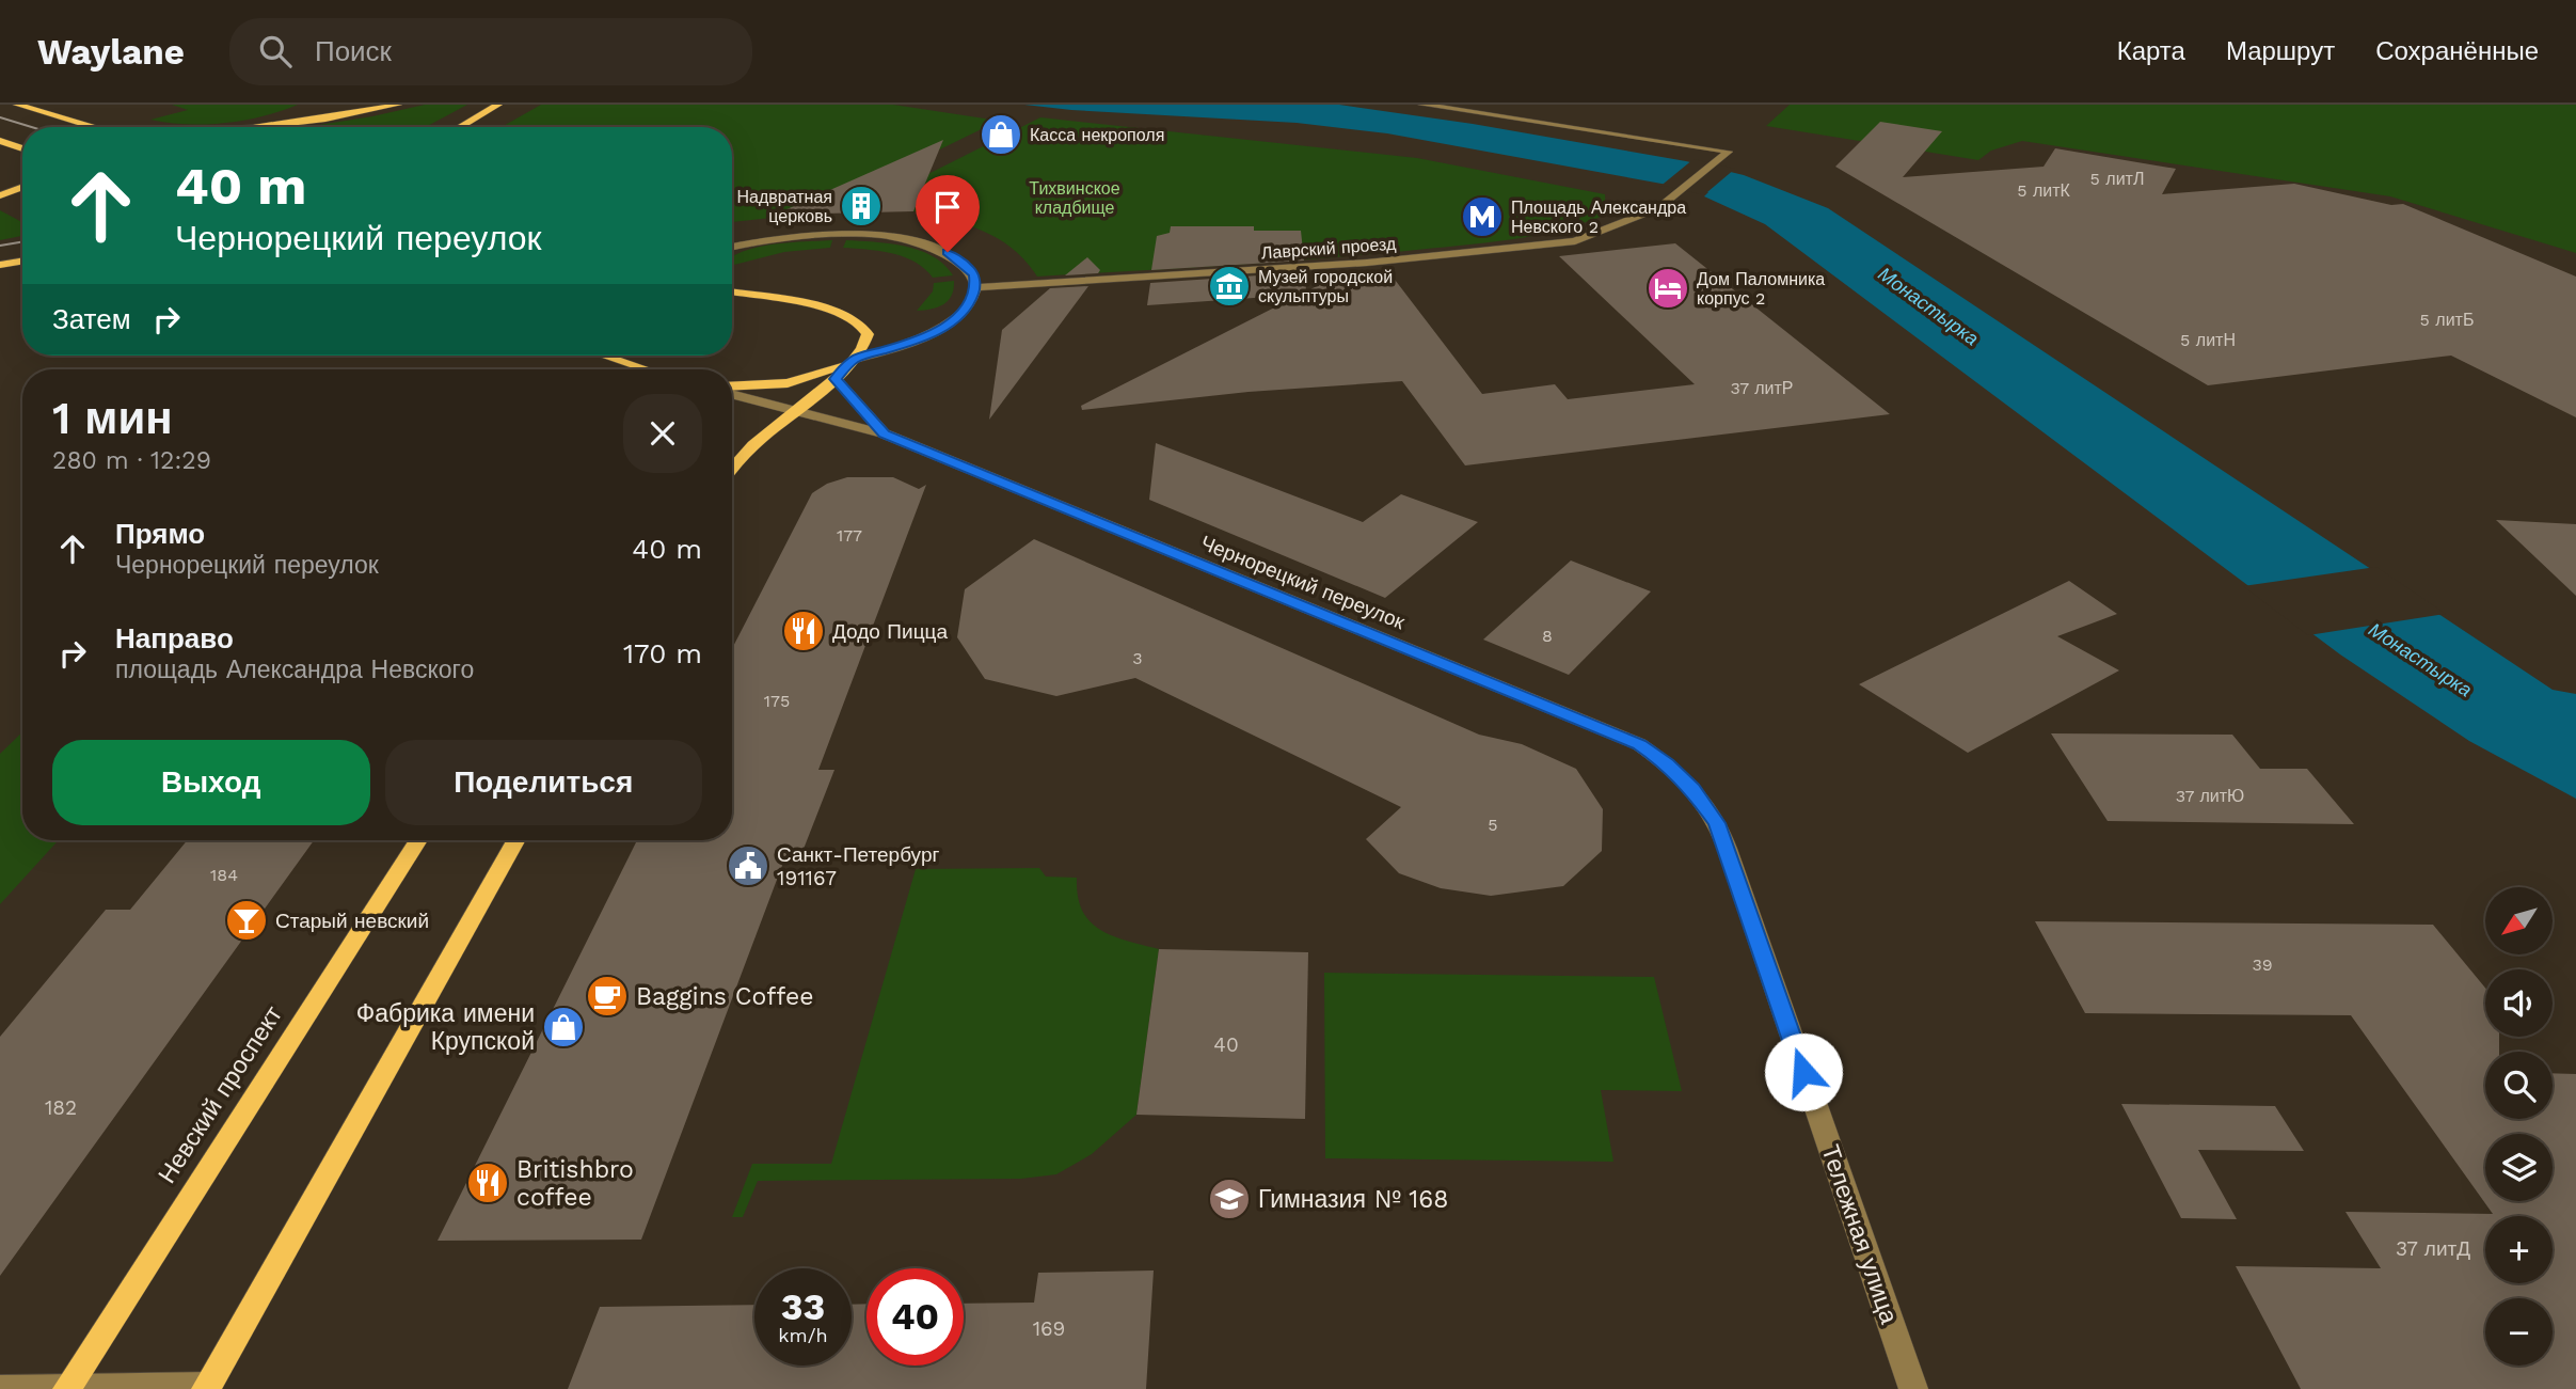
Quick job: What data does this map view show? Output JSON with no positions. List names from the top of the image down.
{
  "streets": {
    "main road": ["Невский проспект"],
    "street": ["Лаврский проезд", "Чернорецкий переулок", "Тележная улица"]
  },
  "crossings": [
    ["Чернорецкий переулок", "Тележная улица"]
  ],
  "water": ["Монастырка"],
  "parks": ["Тихвинское кладбище"],
  "places": {
    "shop": ["Касса некрополя", "Фабрика имени Крупской"],
    "building": ["Надвратная церковь"],
    "metro station": ["Площадь Александра Невского 2"],
    "museum": ["Музей городской скульптуры"],
    "hotel": ["Дом Паломника корпус 2"],
    "restaurant": ["Додо Пицца", "Britishbro coffee"],
    "public building": ["Санкт-Петербург 191167"],
    "bar": ["Старый невский"],
    "cafe": ["Baggins Coffee"],
    "school or university": ["Гимназия № 168"]
  },
  "house_numbers": [
    "5 литЛ",
    "5 литК",
    "5 литБ",
    "5 литН",
    "37 литР",
    "177",
    "8",
    "3",
    "175",
    "37 литЮ",
    "5",
    "184",
    "39",
    "40",
    "182",
    "37 литД",
    "169"
  ],
  "north": "bottom left",
  "page": {
    "header": "Waylane",
    "search": "Поиск",
    "nav": ["Карта", "Маршрут", "Сохранённые"],
    "turn": ["40 m", "Чернорецкий переулок"],
    "then": "Затем",
    "heading": ["1 мин", "280 m · 12:29"],
    "list": [
      {
        "name": "Прямо",
        "note": "Чернорецкий переулок",
        "value": "40 m"
      },
      {
        "name": "Направо",
        "note": "площадь Александра Невского",
        "value": "170 m"
      }
    ],
    "buttons": ["Выход", "Поделиться"],
    "map_buttons": ["+", "−"],
    "speed": "33 km/h",
    "limit": "40"
  }
}
